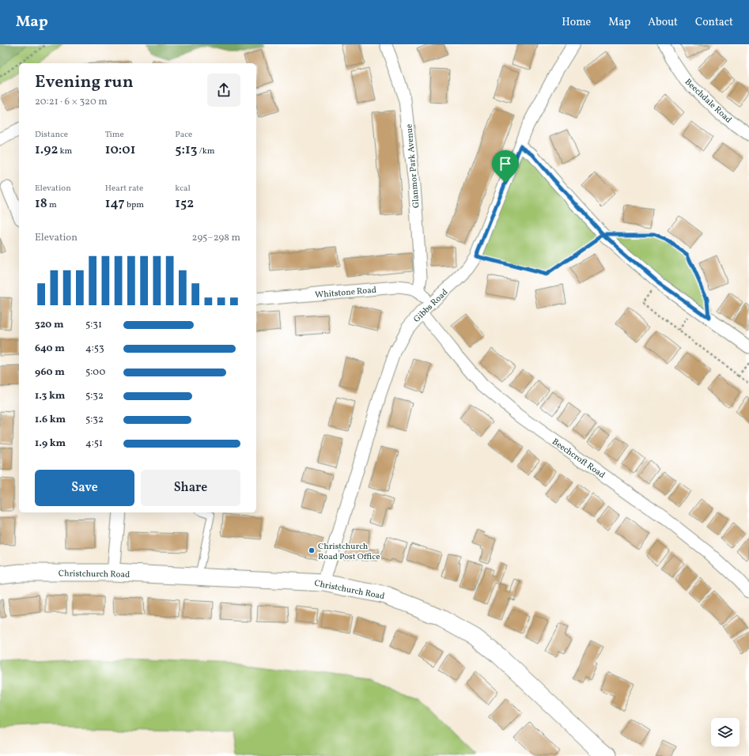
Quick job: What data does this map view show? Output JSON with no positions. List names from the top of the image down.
{
  "streets": {
    "street": [
      "Beechdale Road",
      "Glanmor Park Avenue",
      "Whitstone Road",
      "Gibbs Road",
      "Beechcroft Road",
      "Christchurch Road"
    ]
  },
  "crossings": [
    ["Glanmor Park Avenue", "Whitstone Road"],
    ["Gibbs Road", "Beechcroft Road"],
    ["Gibbs Road", "Christchurch Road"]
  ],
  "places": ["Christchurch Road Post Office"],
  "page": {
    "header": "Map",
    "nav": [
      "Home",
      "Map",
      "About",
      "Contact"
    ],
    "heading": ["Evening run", "20:21 · 6 × 320 m"],
    "stats": [
      ["Distance", "1.92 km"],
      ["Time", "10:01"],
      ["Pace", "5:13 /km"],
      ["Elevation", "18 m"],
      ["Heart rate", "147 bpm"],
      ["kcal", "152"]
    ],
    "chart": ["Elevation", "295–298 m"],
    "list": [
      {
        "name": "320 m",
        "note": "5:31"
      },
      {
        "name": "640 m",
        "note": "4:53"
      },
      {
        "name": "960 m",
        "note": "5:00"
      },
      {
        "name": "1.3 km",
        "note": "5:32"
      },
      {
        "name": "1.6 km",
        "note": "5:32"
      },
      {
        "name": "1.9 km",
        "note": "4:51"
      }
    ],
    "buttons": ["Save", "Share"]
  }
}
